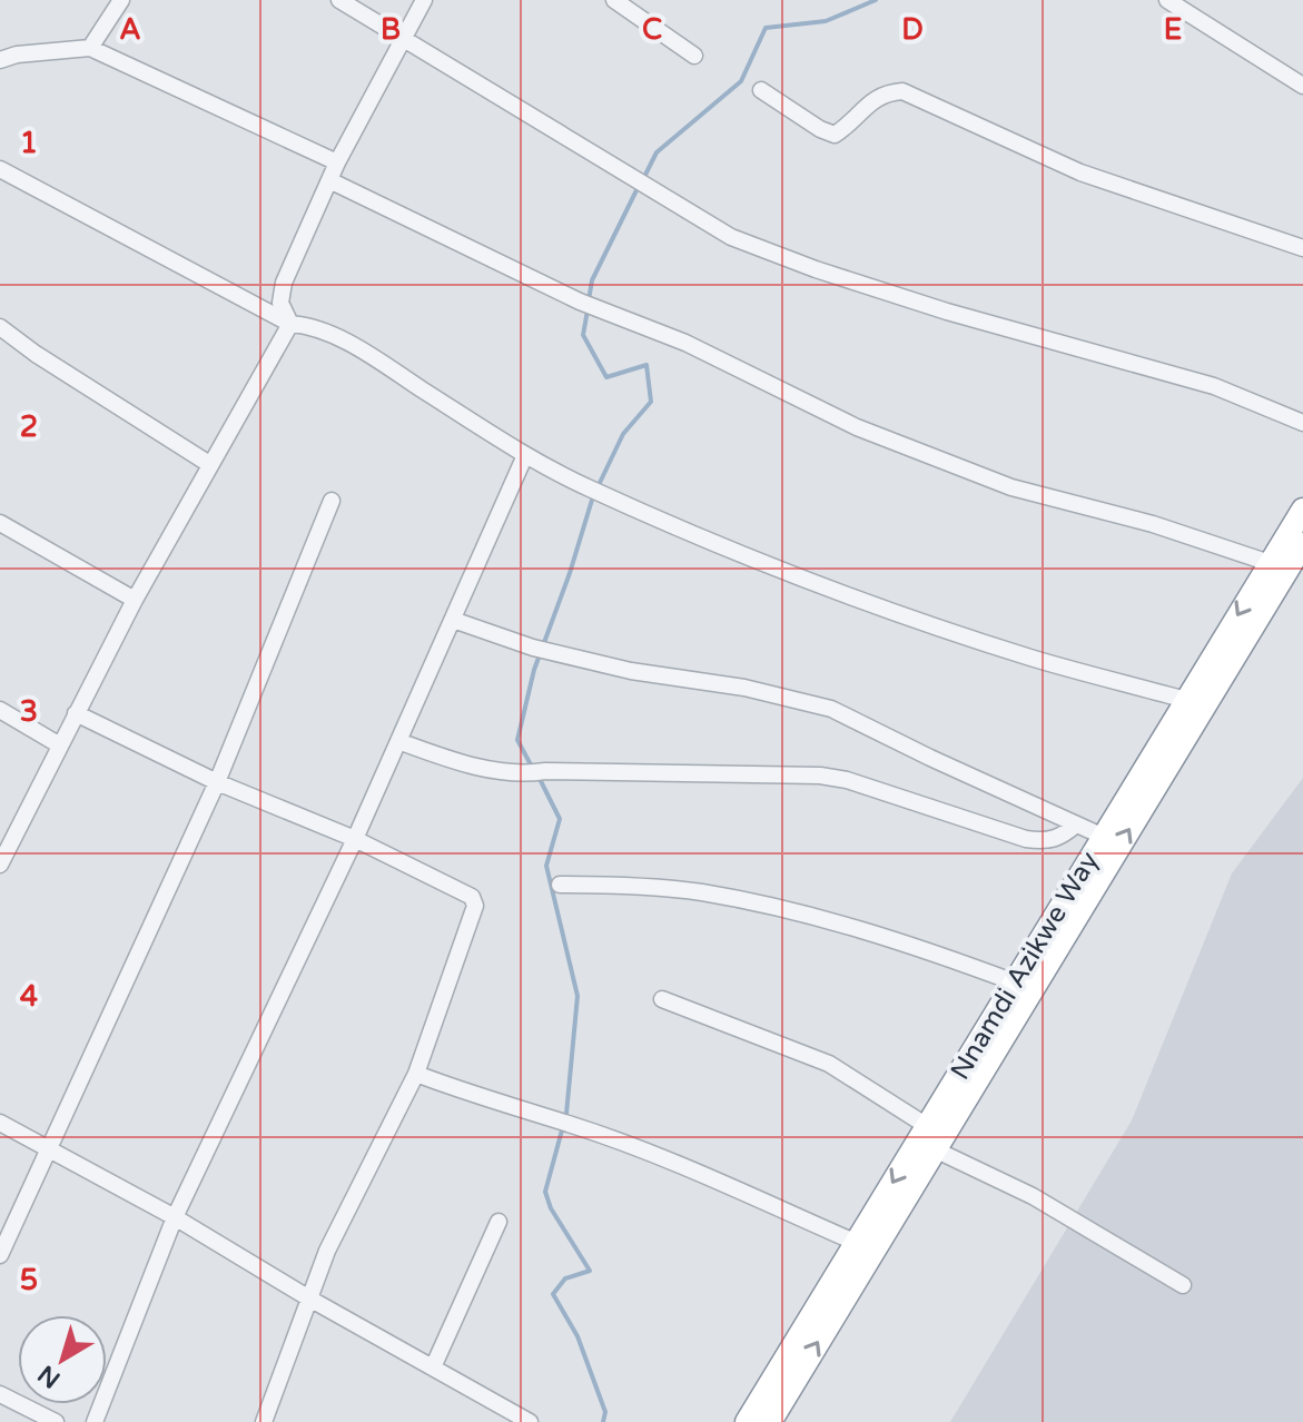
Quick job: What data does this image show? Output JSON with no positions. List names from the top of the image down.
{
  "streets": {
    "highway": ["Nnamdi Azikwe Way"]
  },
  "north": "bottom left",
  "grid": {
    "columns": [
      "A",
      "B",
      "C",
      "D",
      "E"
    ],
    "rows": [
      "1",
      "2",
      "3",
      "4",
      "5"
    ]
  }
}
